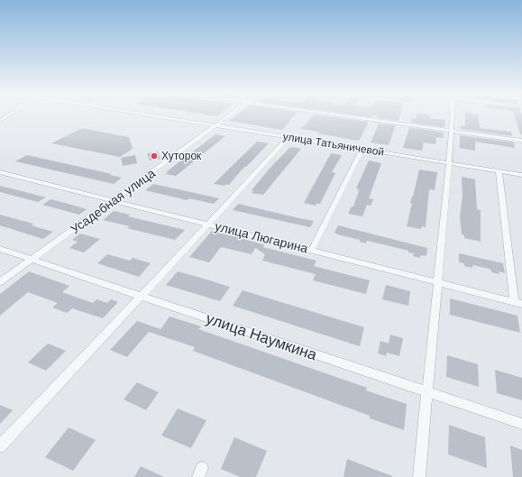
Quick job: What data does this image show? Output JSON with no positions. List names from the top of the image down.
{
  "streets": {
    "street": [
      "улица Татьяничевой",
      "Усадебная улица",
      "улица Люгарина",
      "улица Наумкина"
    ]
  },
  "crossings": [
    ["улица Татьяничевой", "Усадебная улица"],
    ["Усадебная улица", "улица Люгарина"],
    ["Усадебная улица", "улица Наумкина"]
  ],
  "places": ["Хуторок"]
}
